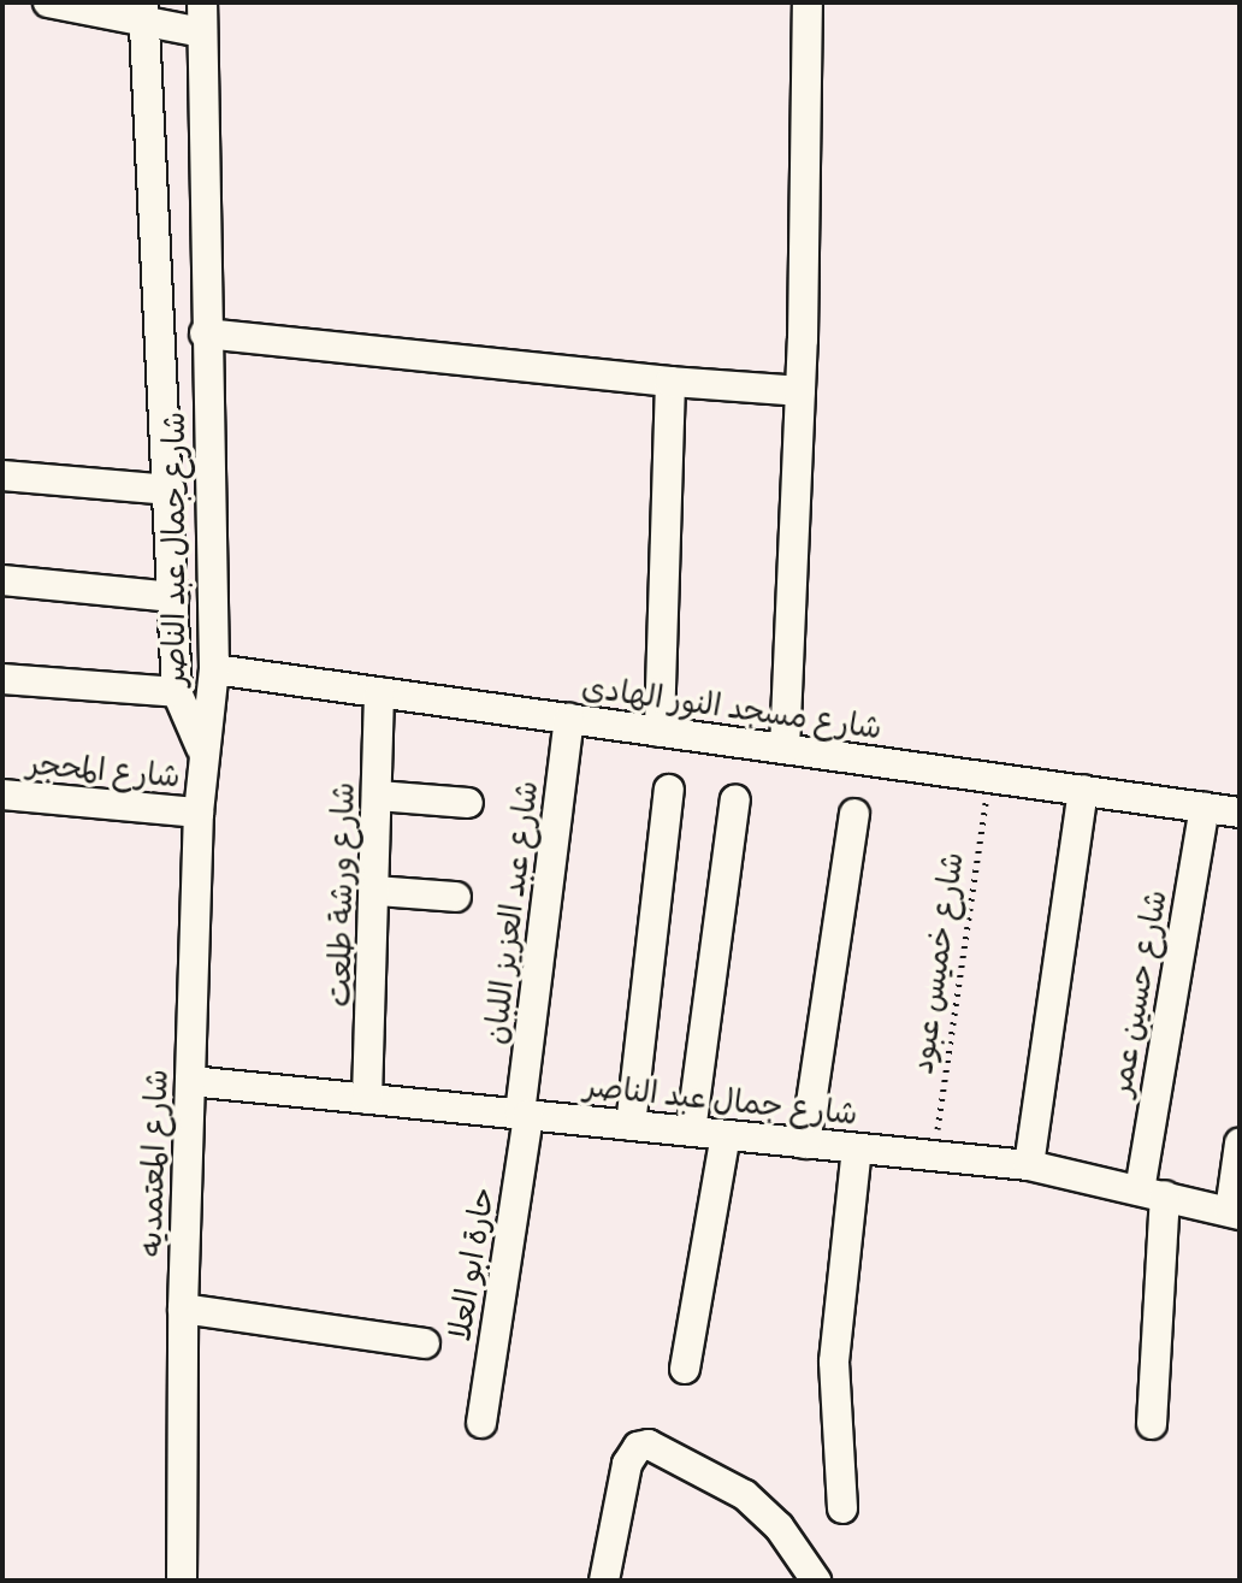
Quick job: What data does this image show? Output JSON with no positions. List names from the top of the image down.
{
  "streets": {
    "street": [
      "شارع جمال عبد الناصر",
      "شارع مسجد النور الهادى",
      "شارع المحجر",
      "شارع ورشة طلعت",
      "شارع عبد العزيز اللبان",
      "شارع حسين عمر",
      "شارع المعتمديه",
      "حارة ابو العلا"
    ],
    "path": ["شارع خميس عبود"]
  },
  "crossings": [
    ["شارع جمال عبد الناصر", "شارع مسجد النور الهادى"],
    ["شارع جمال عبد الناصر", "شارع ورشة طلعت"],
    ["شارع جمال عبد الناصر", "شارع عبد العزيز اللبان"],
    ["شارع جمال عبد الناصر", "شارع خميس عبود"],
    ["شارع جمال عبد الناصر", "شارع حسين عمر"],
    ["شارع جمال عبد الناصر", "شارع المعتمديه"],
    ["شارع جمال عبد الناصر", "حارة ابو العلا"],
    ["شارع مسجد النور الهادى", "شارع ورشة طلعت"],
    ["شارع مسجد النور الهادى", "شارع عبد العزيز اللبان"],
    ["شارع مسجد النور الهادى", "شارع خميس عبود"],
    ["شارع مسجد النور الهادى", "شارع حسين عمر"],
    ["شارع المحجر", "شارع المعتمديه"],
    ["شارع عبد العزيز اللبان", "حارة ابو العلا"]
  ]
}
